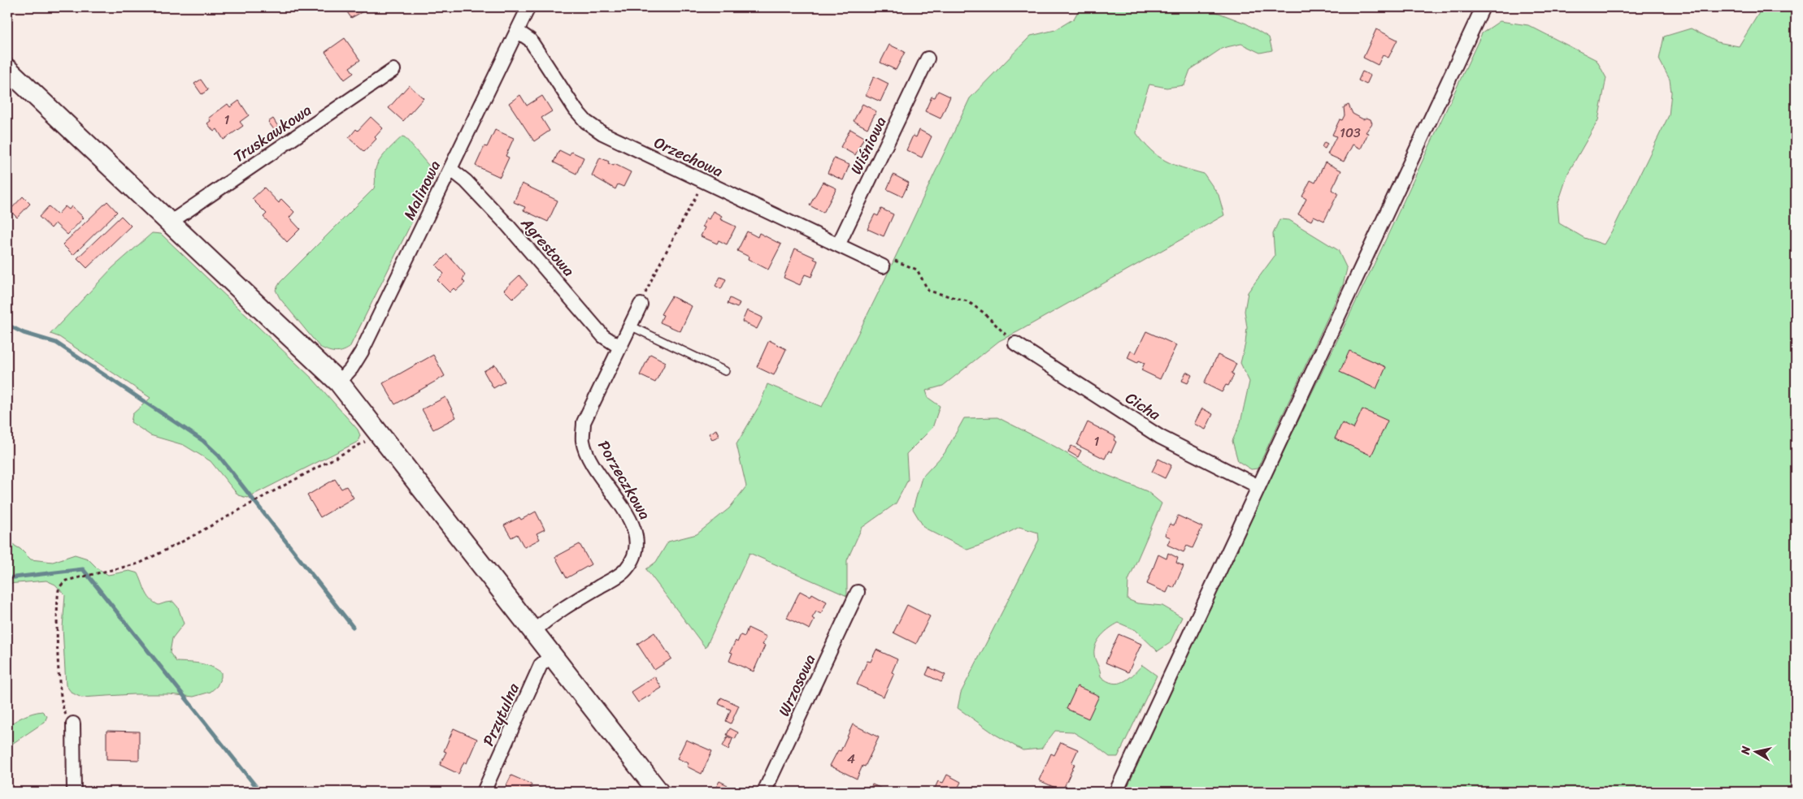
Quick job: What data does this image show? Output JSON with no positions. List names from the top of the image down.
{
  "streets": {
    "street": [
      "Truskawkowa",
      "Wiśniowa",
      "Orzechowa",
      "Malinowa",
      "Agrestowa",
      "Cicha",
      "Porzeczkowa",
      "Wrzosowa",
      "Przytulna"
    ]
  },
  "crossings": [
    ["Wiśniowa", "Orzechowa"],
    ["Orzechowa", "Malinowa"],
    ["Malinowa", "Agrestowa"],
    ["Agrestowa", "Porzeczkowa"]
  ],
  "house_numbers": [
    "1",
    "103",
    "1",
    "4"
  ],
  "north": "left"
}
